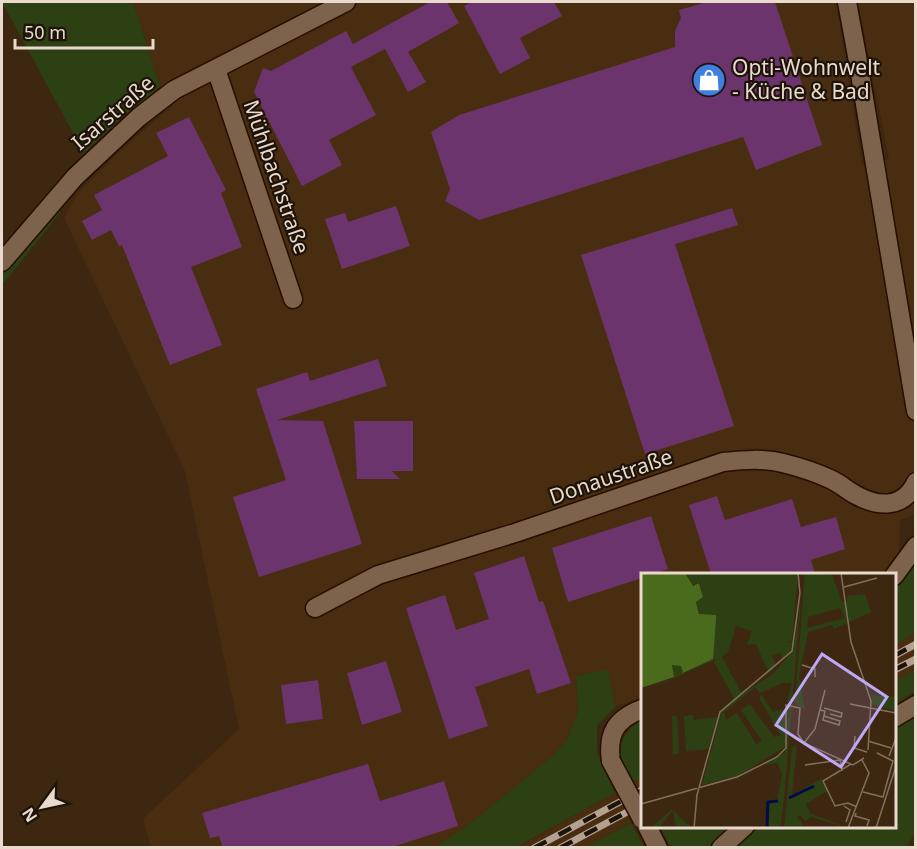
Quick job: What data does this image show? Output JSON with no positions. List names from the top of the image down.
{
  "streets": {
    "street": ["Isarstraße", "Mühlbachstraße", "Donaustraße"]
  },
  "crossings": [
    ["Isarstraße", "Mühlbachstraße"]
  ],
  "places": {
    "shop": ["Opti-Wohnwelt - Küche & Bad"]
  },
  "scale_bar": "50 m",
  "north": "bottom left"
}
